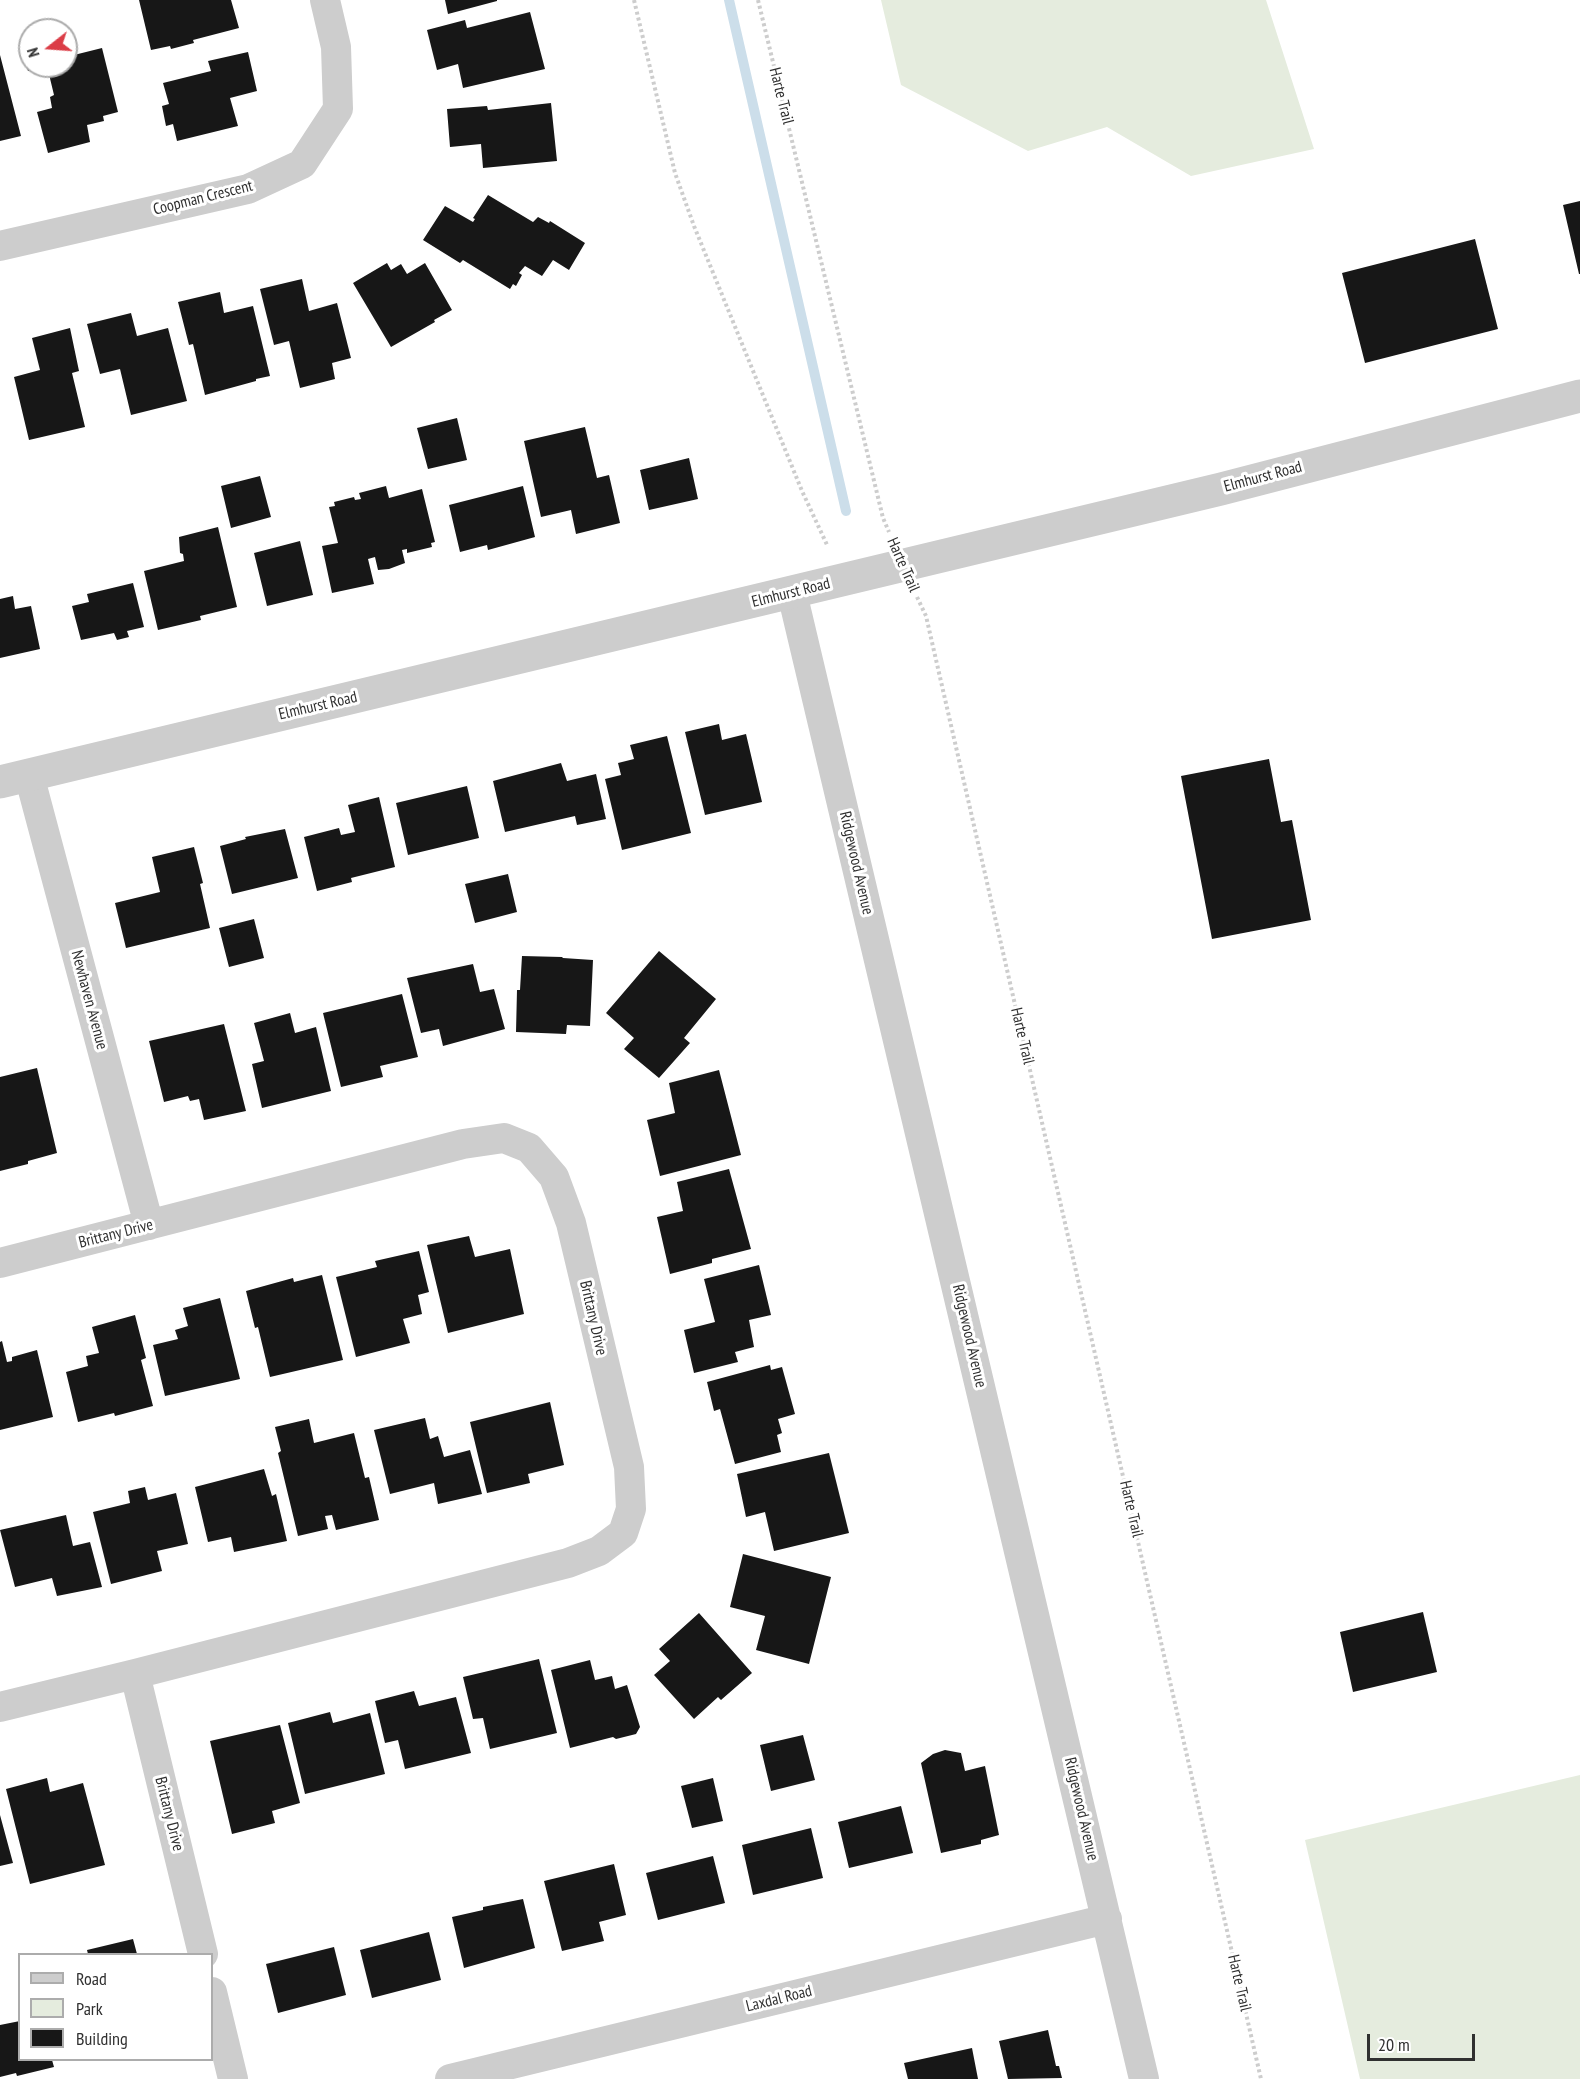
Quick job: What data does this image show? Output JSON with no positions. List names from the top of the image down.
{
  "streets": {
    "street": [
      "Coopman Crescent",
      "Elmhurst Road",
      "Ridgewood Avenue",
      "Newhaven Avenue",
      "Brittany Drive",
      "Laxdal Road"
    ],
    "path": ["Harte Trail"]
  },
  "crossings": [
    ["Harte Trail", "Elmhurst Road"],
    ["Elmhurst Road", "Ridgewood Avenue"],
    ["Elmhurst Road", "Newhaven Avenue"],
    ["Ridgewood Avenue", "Laxdal Road"],
    ["Newhaven Avenue", "Brittany Drive"]
  ],
  "legend": ["Road", "Park", "Building"],
  "scale_bar": "20 m",
  "north": "left"
}
